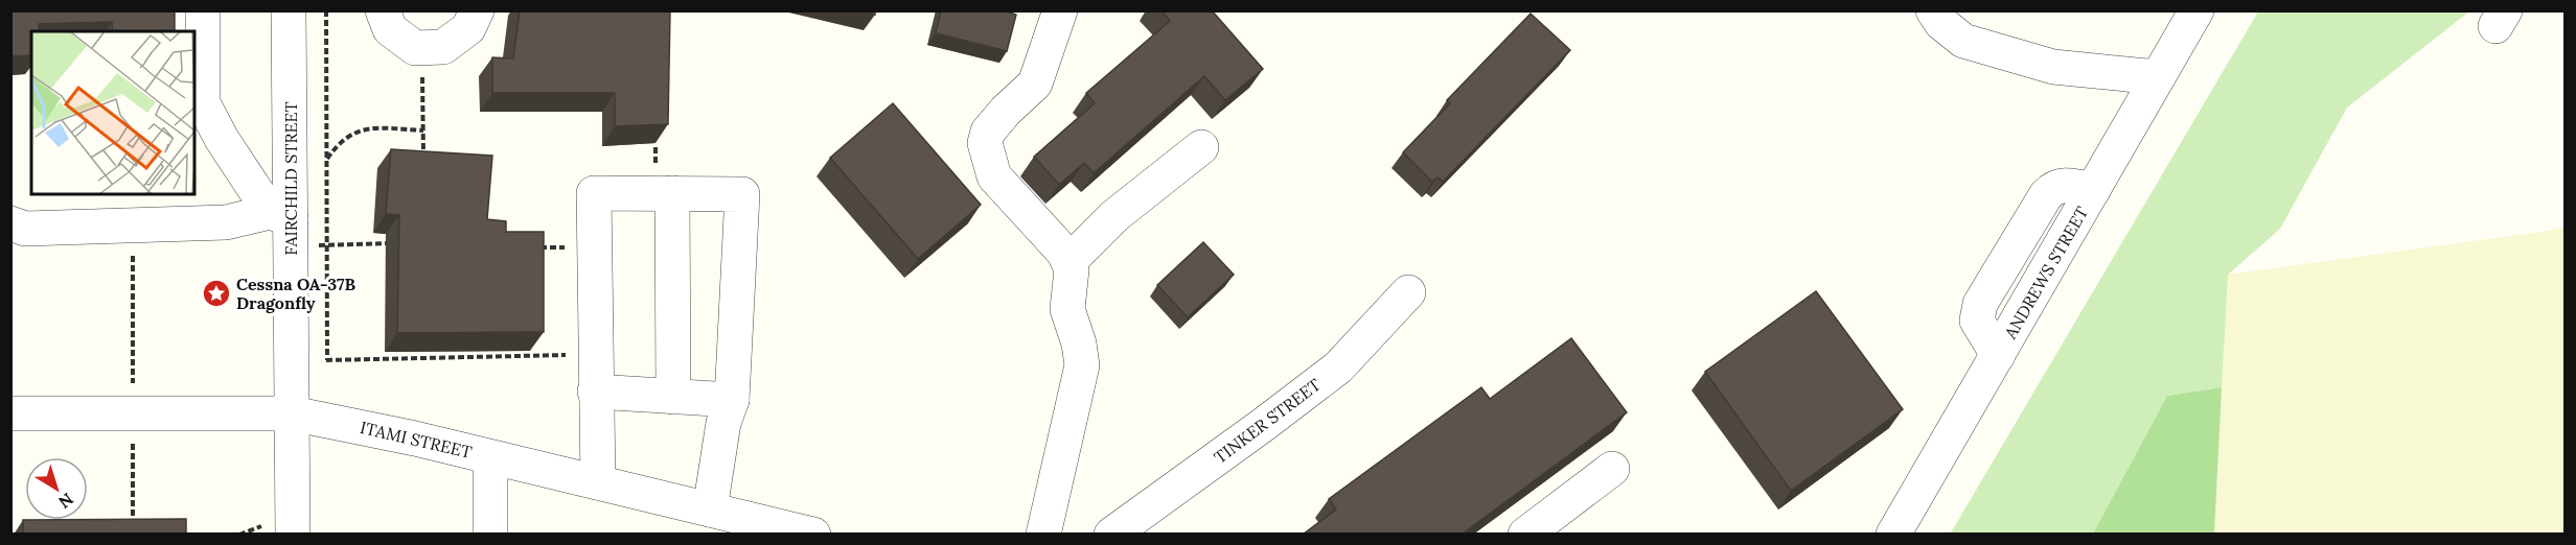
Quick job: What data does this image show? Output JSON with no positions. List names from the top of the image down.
{
  "streets": {
    "street": [
      "FAIRCHILD STREET",
      "ANDREWS STREET",
      "TINKER STREET",
      "ITAMI STREET"
    ]
  },
  "crossings": [
    ["FAIRCHILD STREET", "ITAMI STREET"]
  ],
  "places": {
    "place": ["Cessna OA-37B Dragonfly"]
  },
  "north": "bottom right"
}
